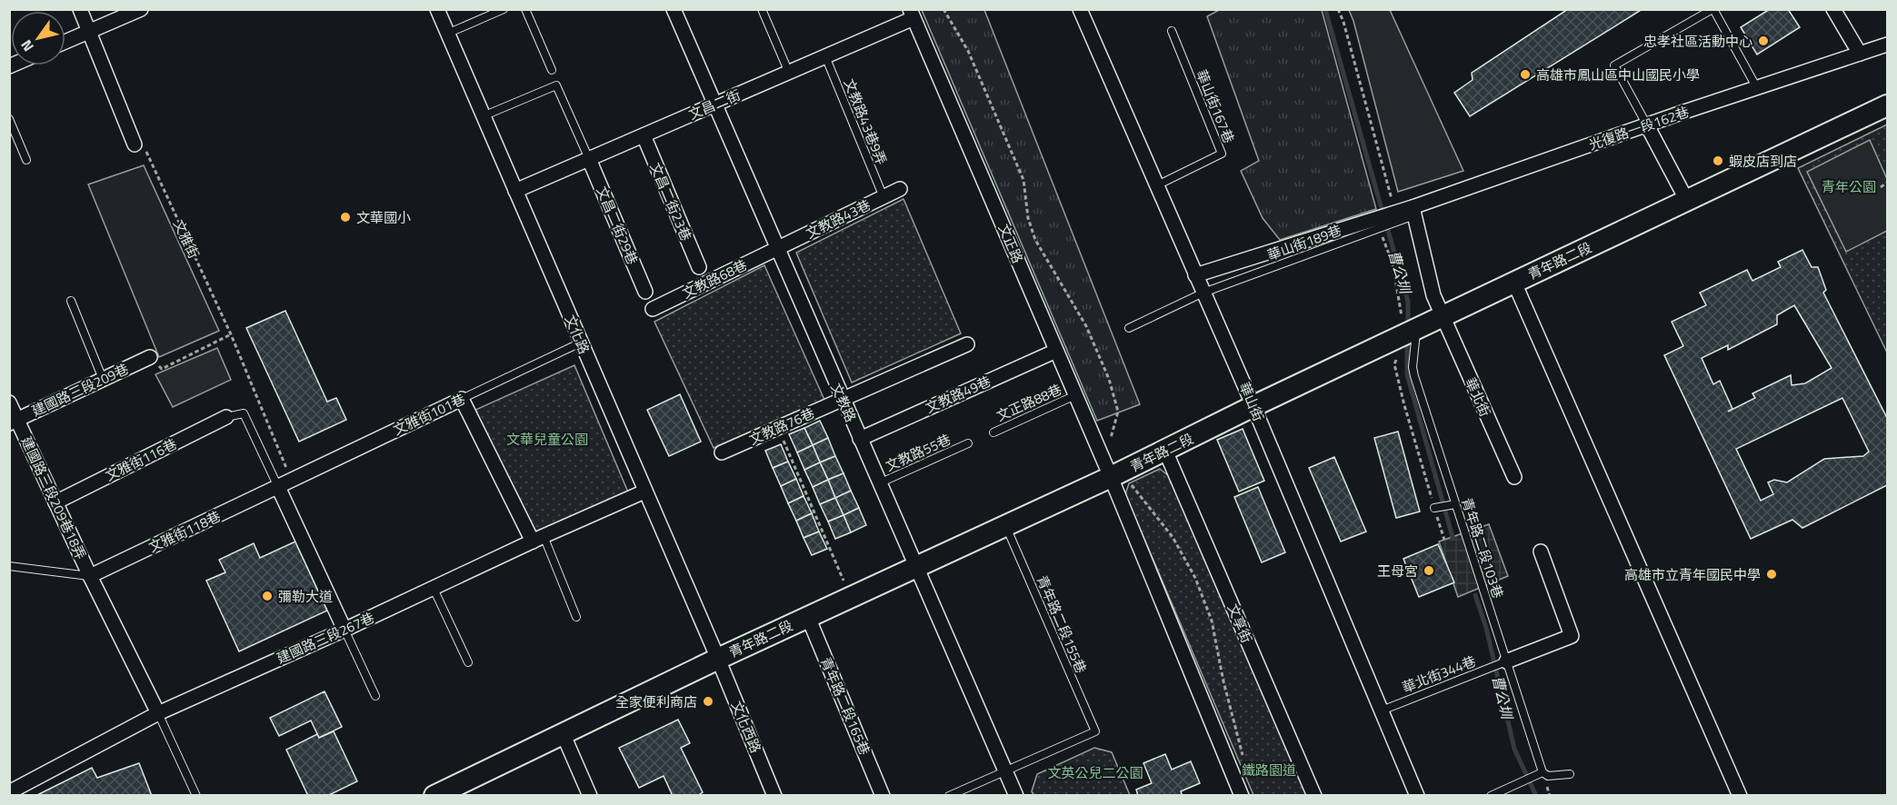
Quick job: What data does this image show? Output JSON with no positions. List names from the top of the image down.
{
  "streets": {
    "street": [
      "文昌二街",
      "光復路一段162巷",
      "文昌二街23巷",
      "文教路43巷",
      "文昌二街29巷",
      "文正路",
      "青年路二段",
      "文教路68巷",
      "文化路",
      "建國路三段209巷",
      "文教路49巷",
      "華北街",
      "華山街",
      "文教路",
      "文雅街101巷",
      "文教路76巷",
      "文雅街116巷",
      "建國路三段209巷18弄",
      "文雅街118巷",
      "文享街",
      "建國路三段267巷",
      "青年路二段165巷",
      "文化西路"
    ],
    "lane": [
      "華山街167巷",
      "文教路43巷9弄",
      "華山街189巷",
      "文正路88巷",
      "文教路55巷",
      "青年路二段103巷",
      "青年路二段155巷",
      "華北街344巷"
    ],
    "path": ["文雅街"]
  },
  "crossings": [
    ["文昌二街", "文教路43巷9弄"],
    ["文昌二街", "文昌二街23巷"],
    ["文昌二街", "文昌二街29巷"],
    ["文昌二街", "文正路"],
    ["文昌二街", "文化路"],
    ["文昌二街", "文教路"],
    ["華山街167巷", "華山街"],
    ["文教路43巷9弄", "文教路43巷"],
    ["光復路一段162巷", "華山街189巷"],
    ["光復路一段162巷", "華北街"],
    ["光復路一段162巷", "華山街"],
    ["文教路43巷", "文教路68巷"],
    ["文教路43巷", "文教路"],
    ["文雅街", "文雅街101巷"],
    ["華山街189巷", "華山街"],
    ["文正路", "青年路二段"],
    ["文正路", "文教路49巷"],
    ["文正路", "文正路88巷"],
    ["青年路二段", "文化路"],
    ["青年路二段", "華北街"],
    ["青年路二段", "華山街"],
    ["青年路二段", "文教路"],
    ["青年路二段", "青年路二段103巷"],
    ["青年路二段", "文享街"],
    ["青年路二段", "青年路二段155巷"],
    ["青年路二段", "青年路二段165巷"],
    ["青年路二段", "文化西路"],
    ["文教路68巷", "文教路"],
    ["文化路", "文雅街101巷"],
    ["文化路", "建國路三段267巷"],
    ["文化路", "文化西路"],
    ["建國路三段209巷", "建國路三段209巷18弄"],
    ["文教路49巷", "文教路"],
    ["華山街", "華北街344巷"],
    ["文教路", "文教路76巷"],
    ["文教路", "文教路55巷"],
    ["文教路", "青年路二段155巷"],
    ["文雅街101巷", "文雅街118巷"],
    ["文雅街116巷", "建國路三段209巷18弄"],
    ["建國路三段209巷18弄", "文雅街118巷"],
    ["建國路三段209巷18弄", "建國路三段267巷"],
    ["青年路二段103巷", "華北街344巷"]
  ],
  "water": ["曹公圳"],
  "parks": [
    "青年公園",
    "文華兒童公園",
    "鐵路園道",
    "文英公兒二公園"
  ],
  "places": [
    "忠孝社區活動中心",
    "高雄市鳳山區中山國民小學",
    "蝦皮店到店",
    "文華國小",
    "王母宮",
    "高雄市立青年國民中學",
    "彌勒大道",
    "全家便利商店"
  ],
  "north": "bottom left"
}
